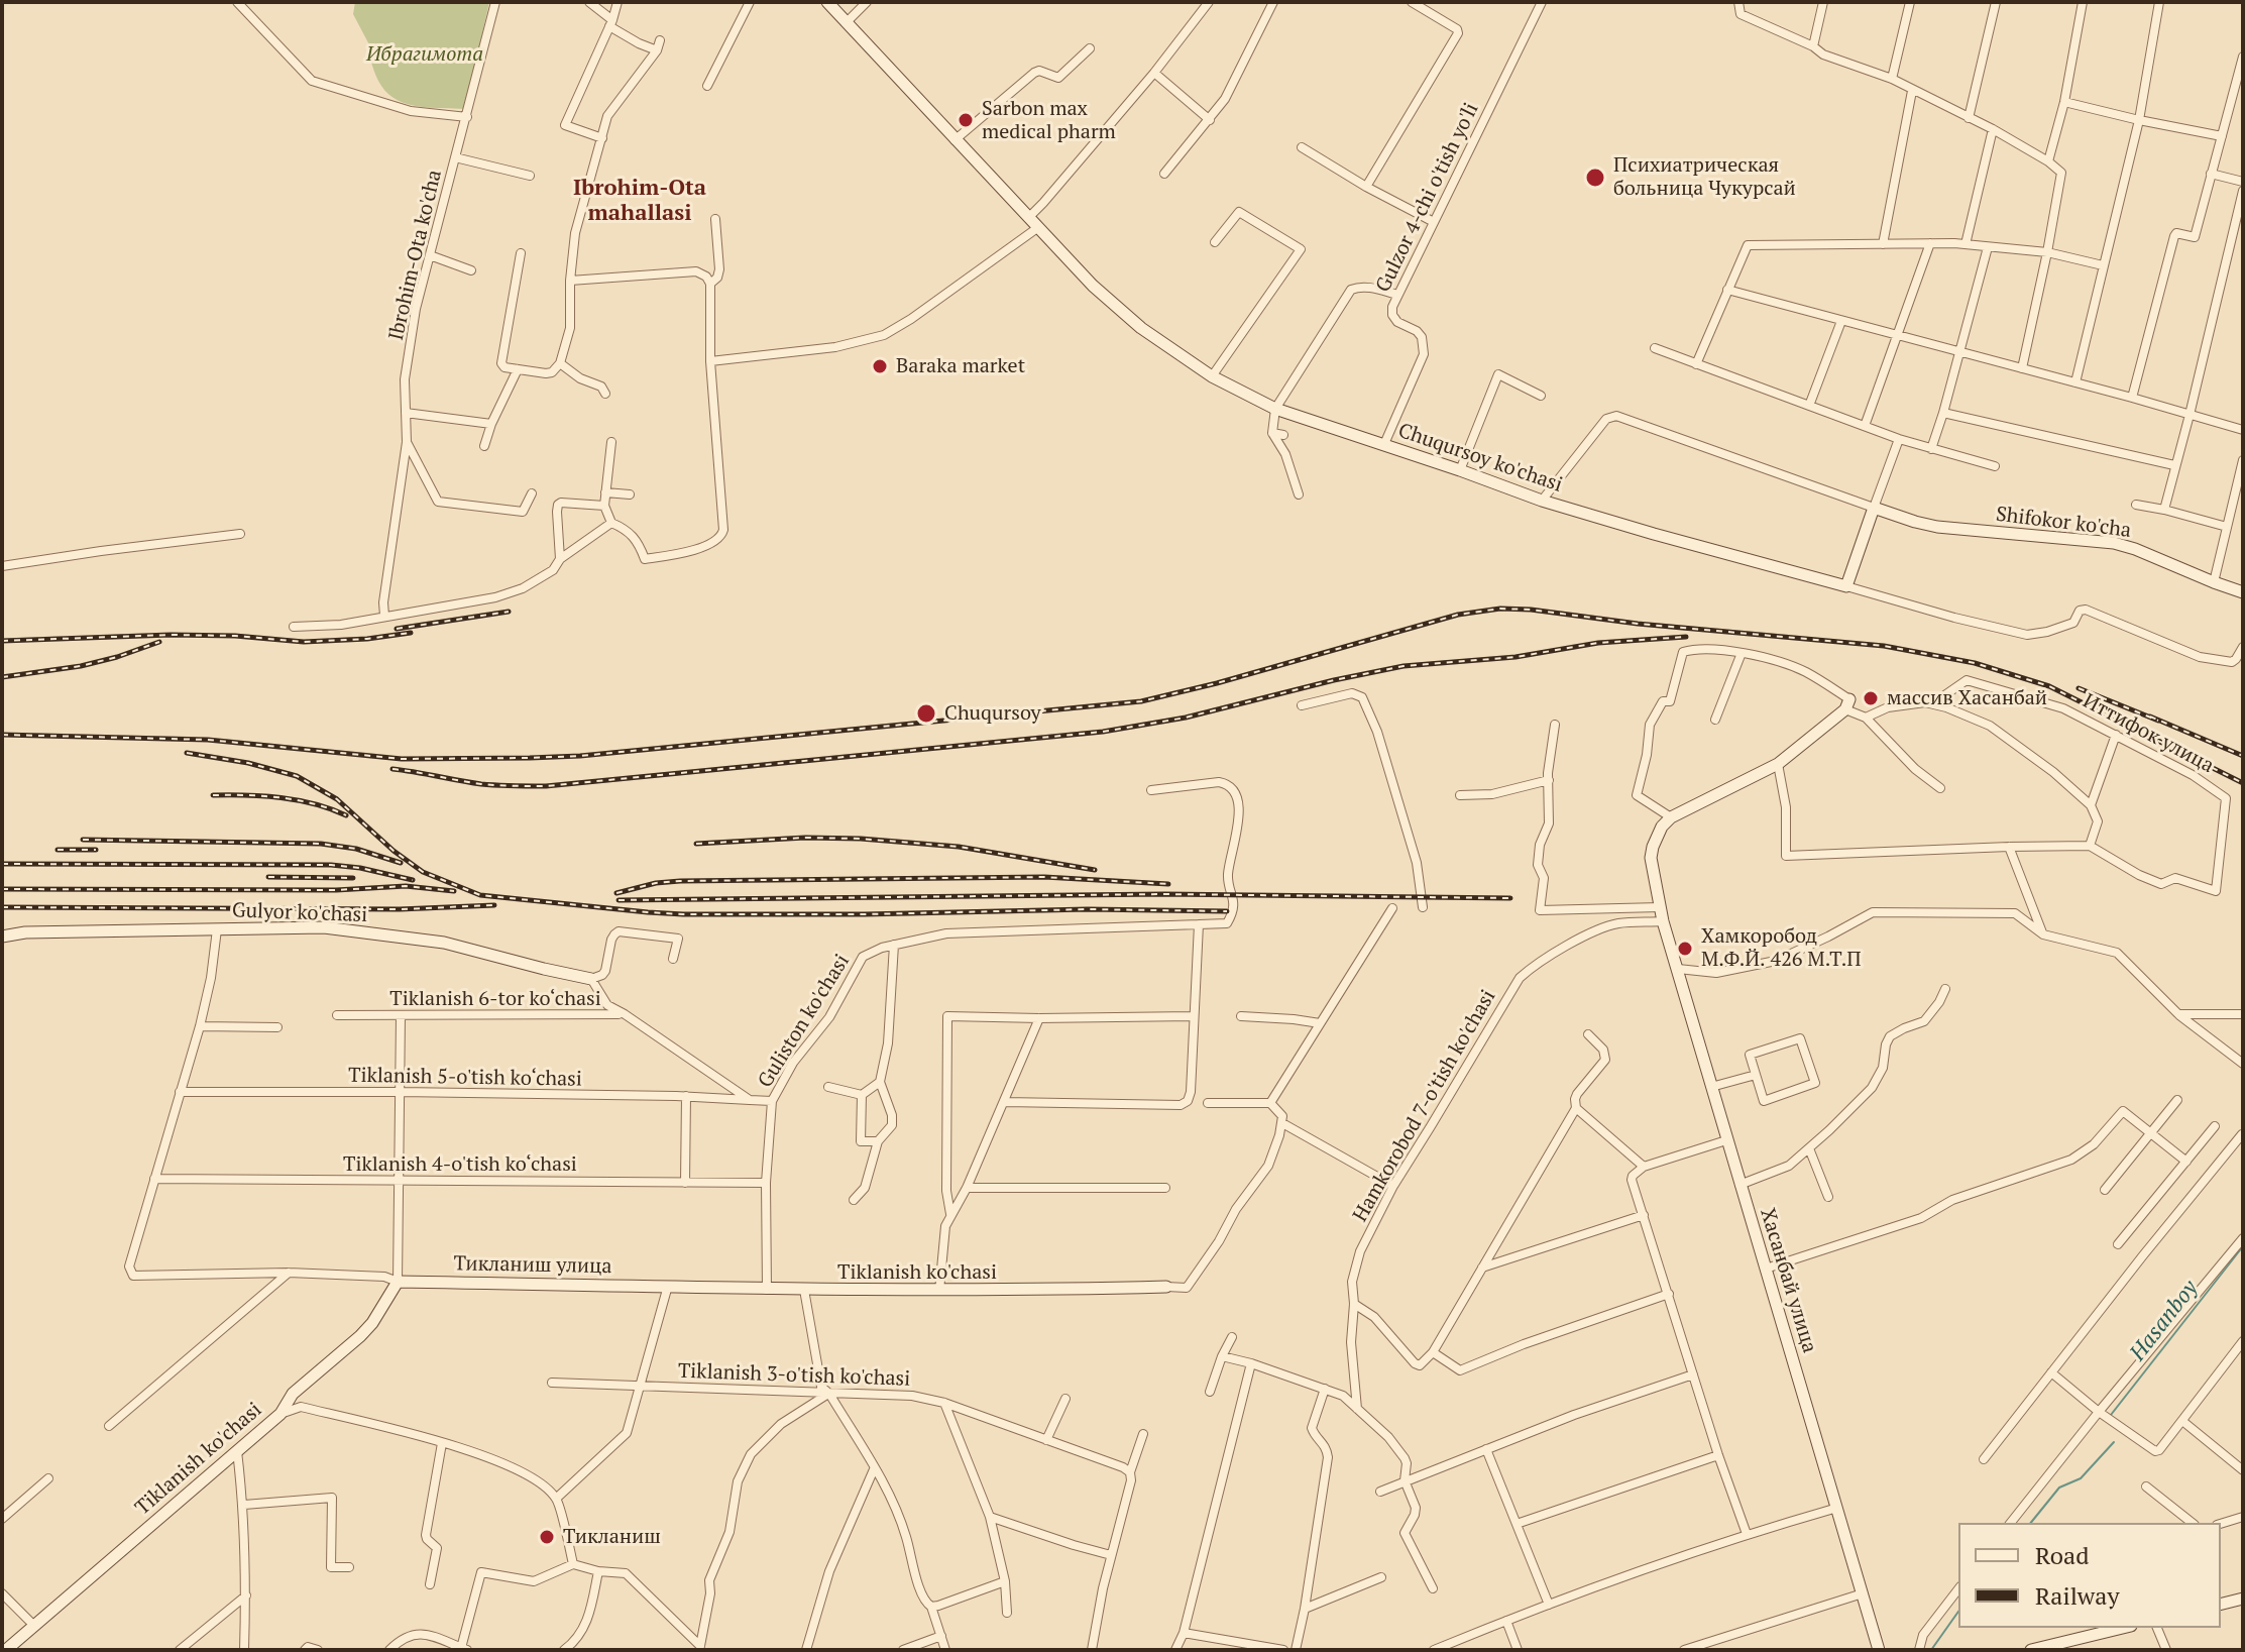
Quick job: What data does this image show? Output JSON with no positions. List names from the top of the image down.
{
  "streets": {
    "street": [
      "Gulzor 4-chi o'tish yo'li",
      "Ibrohim-Ota ko'cha",
      "Chuqursoy ko'chasi",
      "Shifokor ko'cha",
      "Иттифок улица",
      "Gulyor ko'chasi",
      "Tiklanish 6-tor ko‘chasi",
      "Guliston ko'chasi",
      "Tiklanish 5-o'tish ko‘chasi",
      "Hamkorobod 7-o'tish ko'chasi",
      "Tiklanish 4-o'tish ko‘chasi",
      "Тикланиш улица",
      "Tiklanish ko'chasi",
      "Хасанбай улица",
      "Tiklanish 3-o'tish ko'chasi"
    ]
  },
  "crossings": [
    ["Gulzor 4-chi o'tish yo'li", "Chuqursoy ko'chasi"],
    ["Tiklanish 6-tor ko‘chasi", "Tiklanish 5-o'tish ko‘chasi"],
    ["Guliston ko'chasi", "Tiklanish 4-o'tish ko‘chasi"],
    ["Guliston ko'chasi", "Tiklanish ko'chasi"],
    ["Hamkorobod 7-o'tish ko'chasi", "Хасанбай улица"],
    ["Тикланиш улица", "Tiklanish ko'chasi"]
  ],
  "districts": ["Ibrohim-Ota mahallasi"],
  "water": ["Hasanboy"],
  "parks": ["Ибрагимота"],
  "places": [
    "Sarbon max medical pharm",
    "Психиатрическая больница Чукурсай",
    "Baraka market",
    "массив Хасанбай",
    "Chuqursoy",
    "Хамкоробод М.Ф.Й. 426 М.Т.П",
    "Тикланиш"
  ],
  "legend": ["Road", "Railway"]
}
